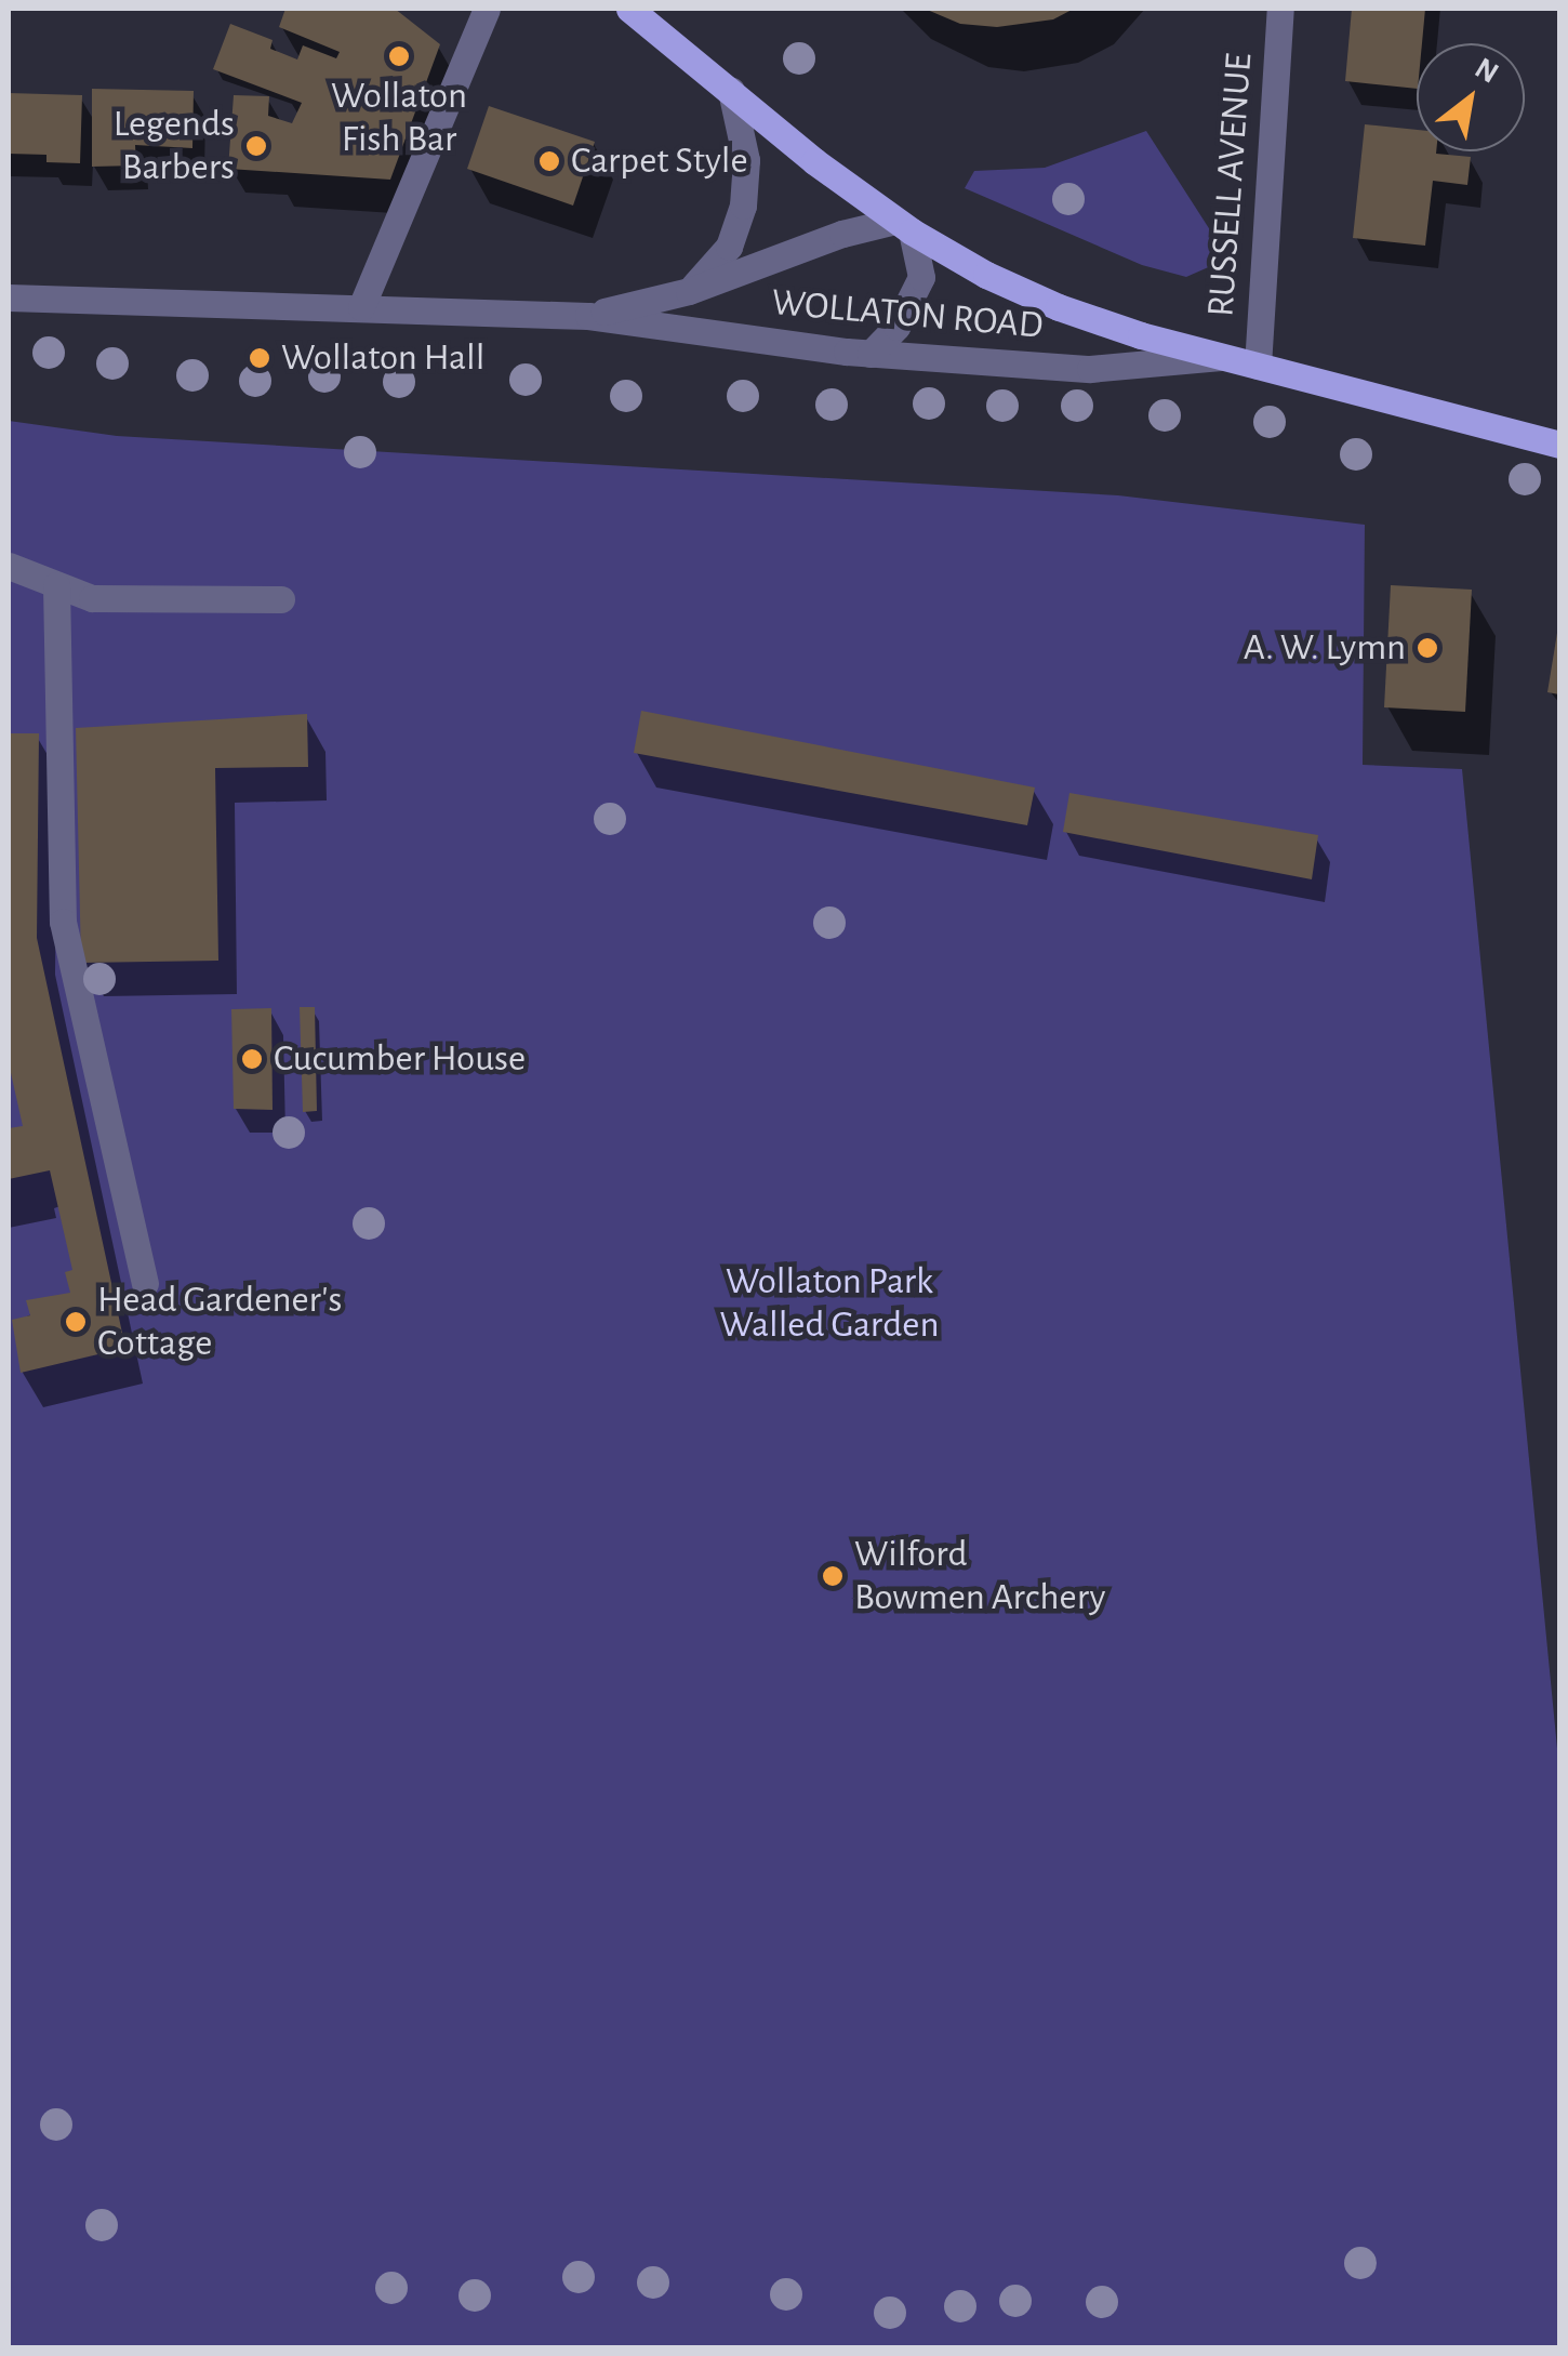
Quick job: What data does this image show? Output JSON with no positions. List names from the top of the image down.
{
  "streets": {
    "main road": ["WOLLATON ROAD"],
    "street": ["RUSSELL AVENUE"]
  },
  "crossings": [
    ["RUSSELL AVENUE", "WOLLATON ROAD"]
  ],
  "parks": ["Wollaton Park Walled Garden"],
  "places": [
    "Wollaton Fish Bar",
    "Legends Barbers",
    "Carpet Style",
    "Wollaton Hall",
    "A. W. Lymn",
    "Cucumber House",
    "Head Gardener's Cottage",
    "Wilford Bowmen Archery"
  ],
  "north": "top right"
}
